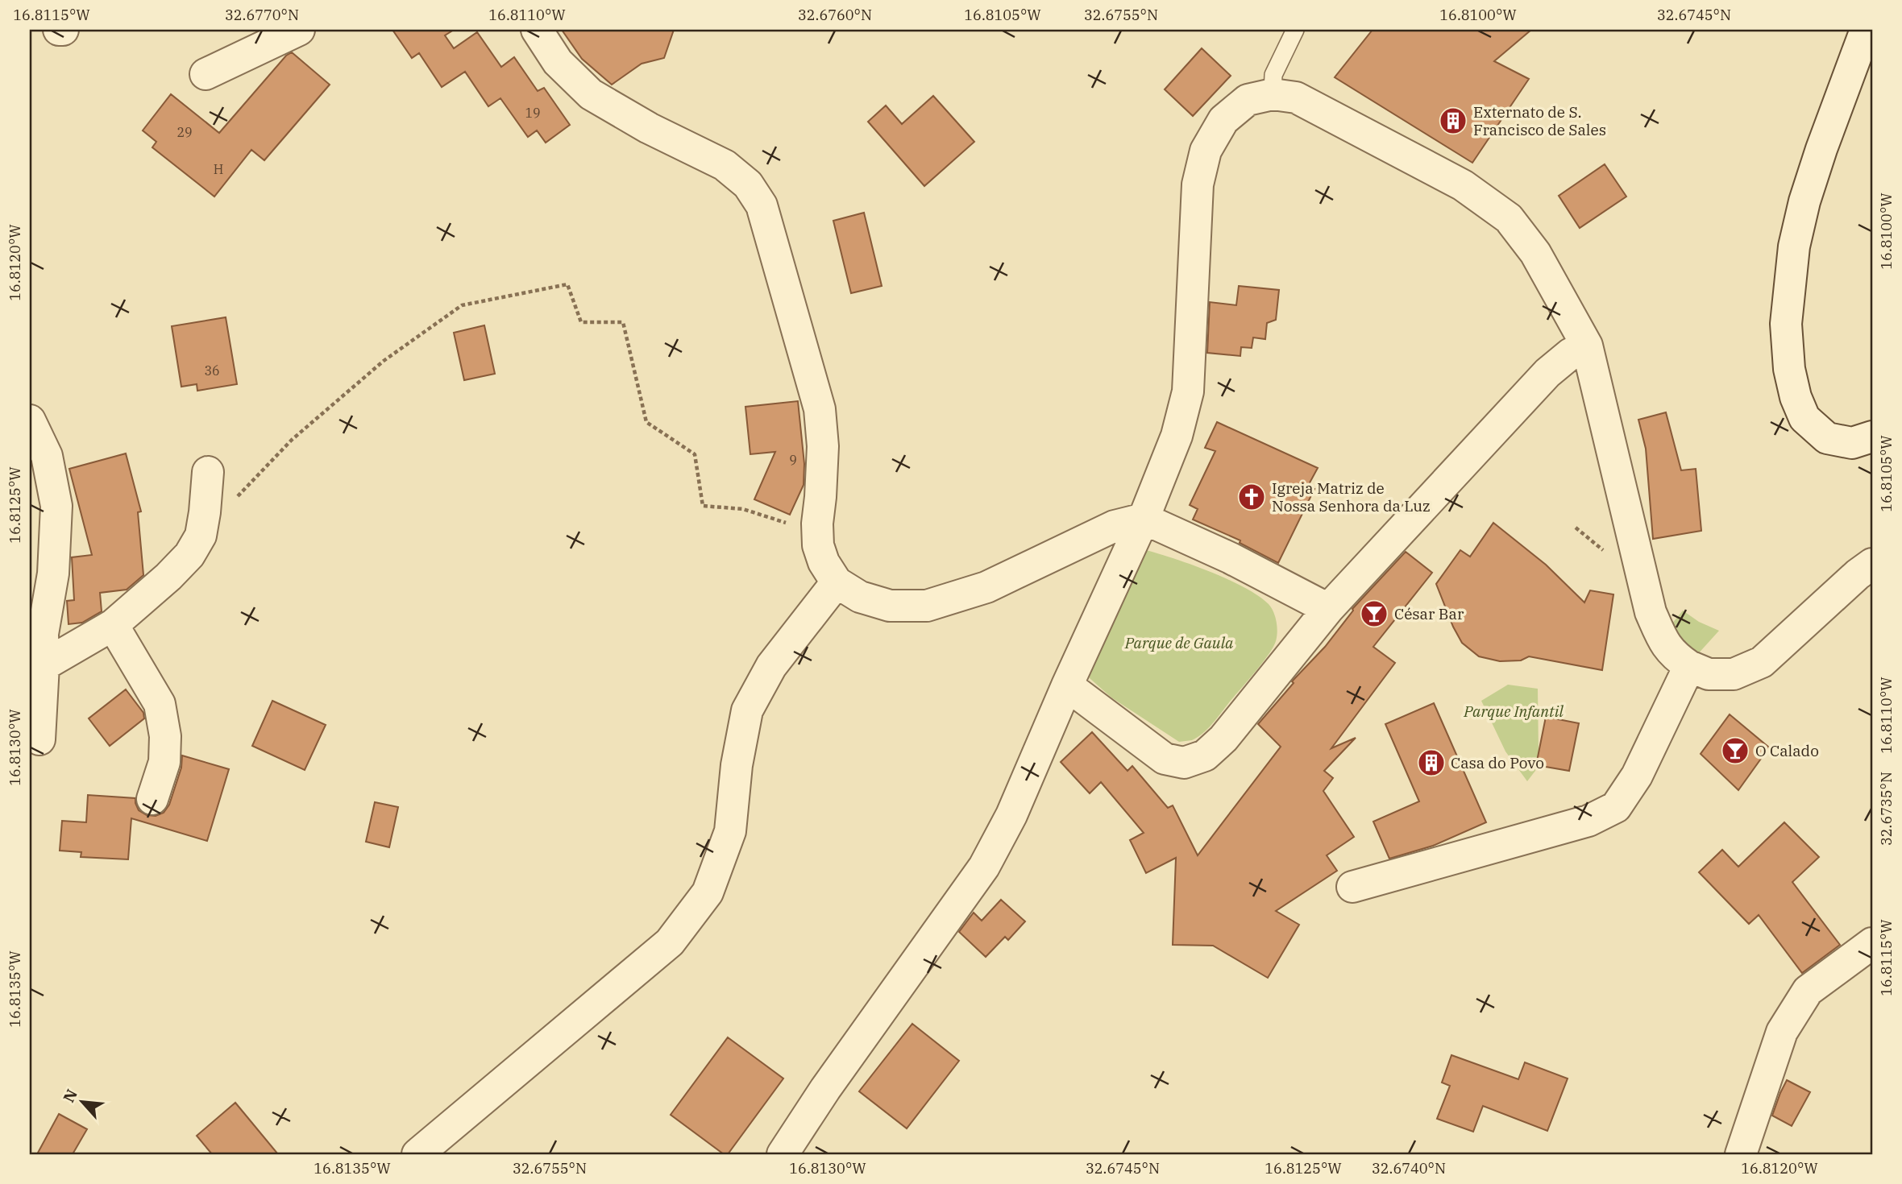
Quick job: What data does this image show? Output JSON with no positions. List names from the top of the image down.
{
  "parks": ["Parque de Gaula", "Parque Infantil"],
  "places": {
    "building": ["Externato de S. Francisco de Sales", "Casa do Povo"],
    "church": ["Igreja Matriz de Nossa Senhora da Luz"],
    "bar": ["César Bar", "O Calado"]
  },
  "house_numbers": [
    "19",
    "29",
    "H",
    "36",
    "9"
  ],
  "north": "top left",
  "coordinates": [
    "16.8115°W",
    "32.6770°N",
    "16.8110°W",
    "32.6760°N",
    "16.8105°W",
    "32.6755°N",
    "16.8100°W",
    "32.6745°N",
    "16.8120°W",
    "16.8125°W",
    "16.8130°W",
    "32.6735°N",
    "16.8135°W",
    "32.6740°N"
  ]
}
